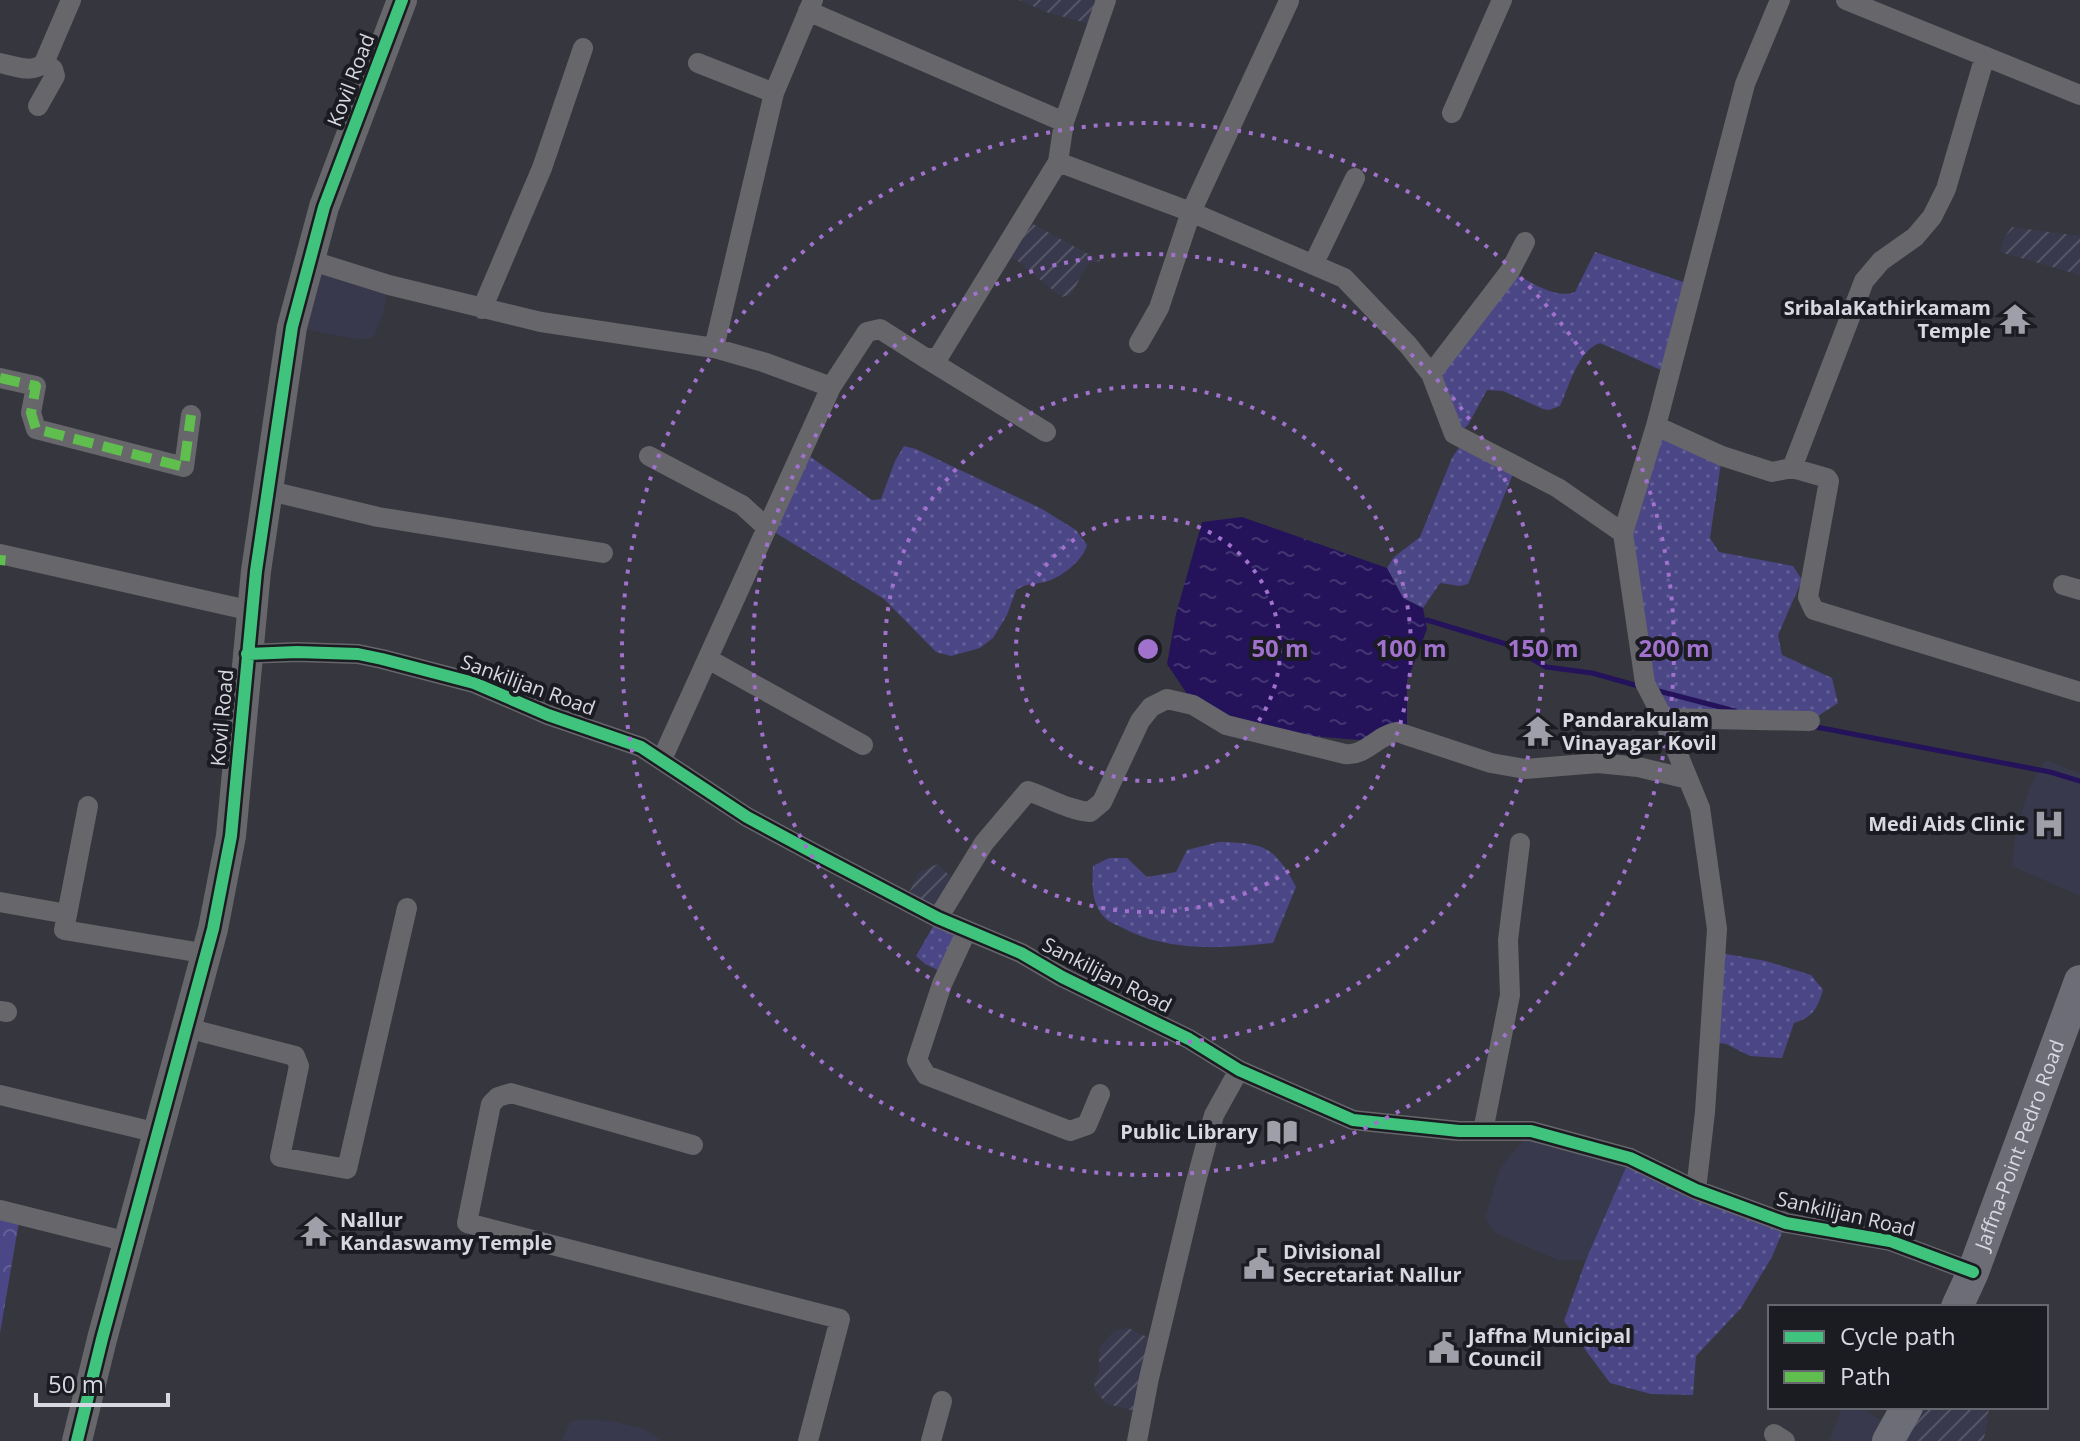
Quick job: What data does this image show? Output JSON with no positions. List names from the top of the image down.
{
  "streets": {
    "main road": ["Jaffna-Point Pedro Road"],
    "street": ["Kovil Road", "Sankilijan Road"]
  },
  "crossings": [
    ["Kovil Road", "Sankilijan Road"],
    ["Sankilijan Road", "Jaffna-Point Pedro Road"]
  ],
  "places": {
    "temple": ["SribalaKathirkamam Temple", "Pandarakulam Vinayagar Kovil", "Nallur Kandaswamy Temple"],
    "hospital": ["Medi Aids Clinic"],
    "library": ["Public Library"],
    "public building": ["Divisional Secretariat Nallur", "Jaffna Municipal Council"]
  },
  "legend": ["Cycle path", "Path"],
  "scale_bar": "50 m",
  "rings": [
    "50 m",
    "100 m",
    "150 m",
    "200 m"
  ]
}
